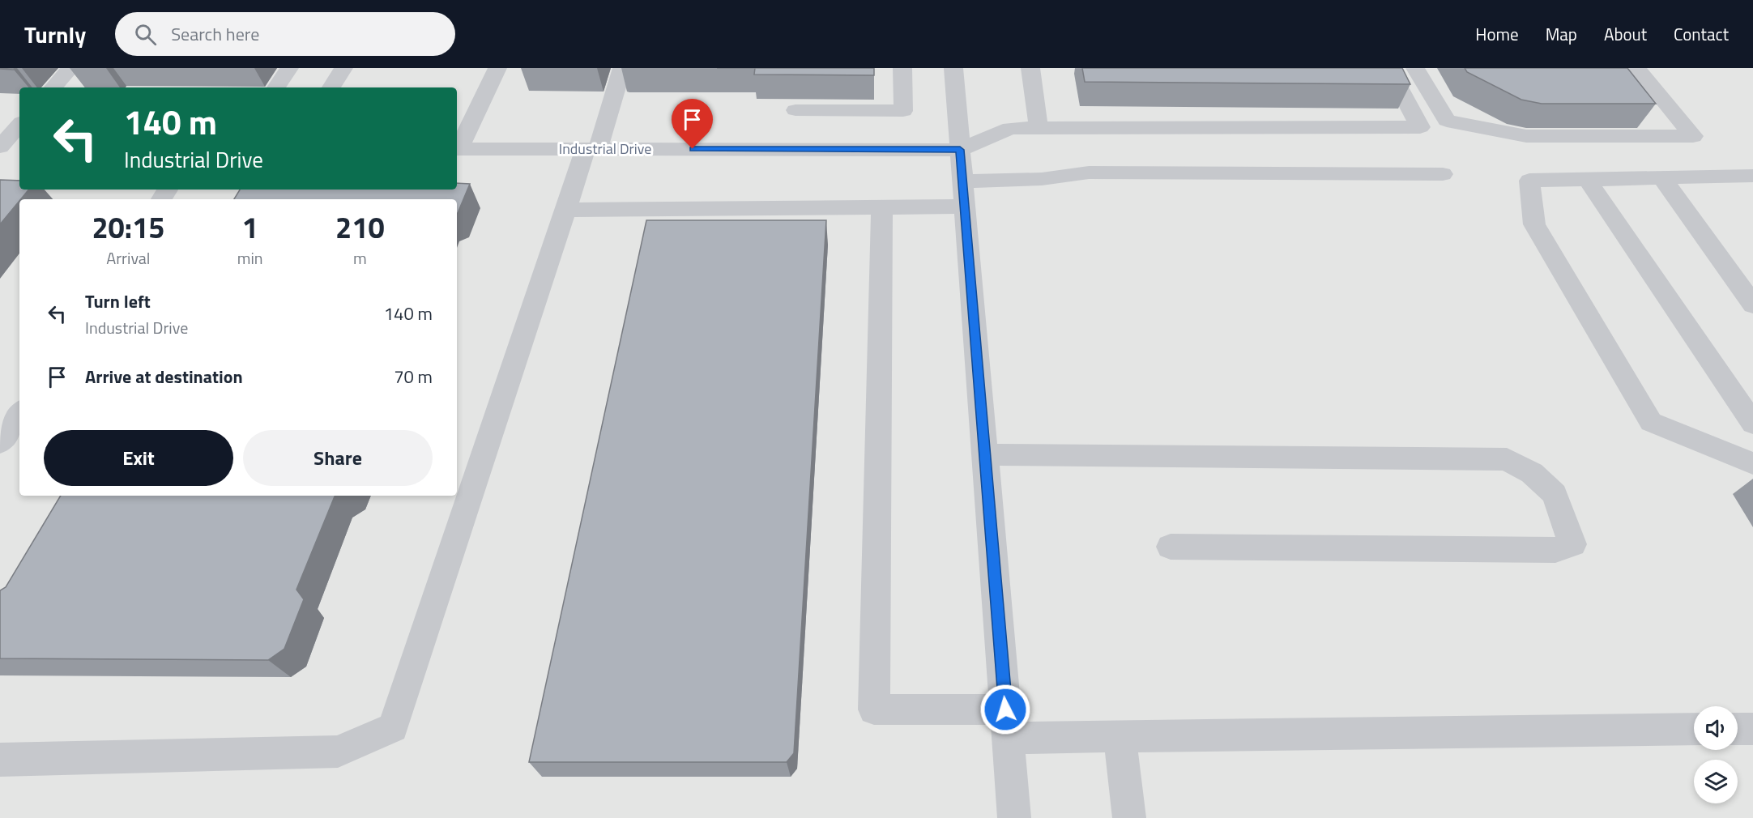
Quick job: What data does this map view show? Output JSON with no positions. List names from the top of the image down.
{
  "streets": {
    "street": ["Industrial Drive"]
  },
  "page": {
    "header": "Turnly",
    "search": "Search here",
    "nav": [
      "Home",
      "Map",
      "About",
      "Contact"
    ],
    "turn": ["140 m", "Industrial Drive"],
    "eta": [
      "20:15",
      "Arrival",
      "1",
      "min",
      "210",
      "m"
    ],
    "list": [
      {
        "name": "Turn left",
        "note": "Industrial Drive",
        "value": "140 m"
      },
      {
        "name": "Arrive at destination",
        "value": "70 m"
      }
    ],
    "buttons": ["Exit", "Share"]
  }
}
